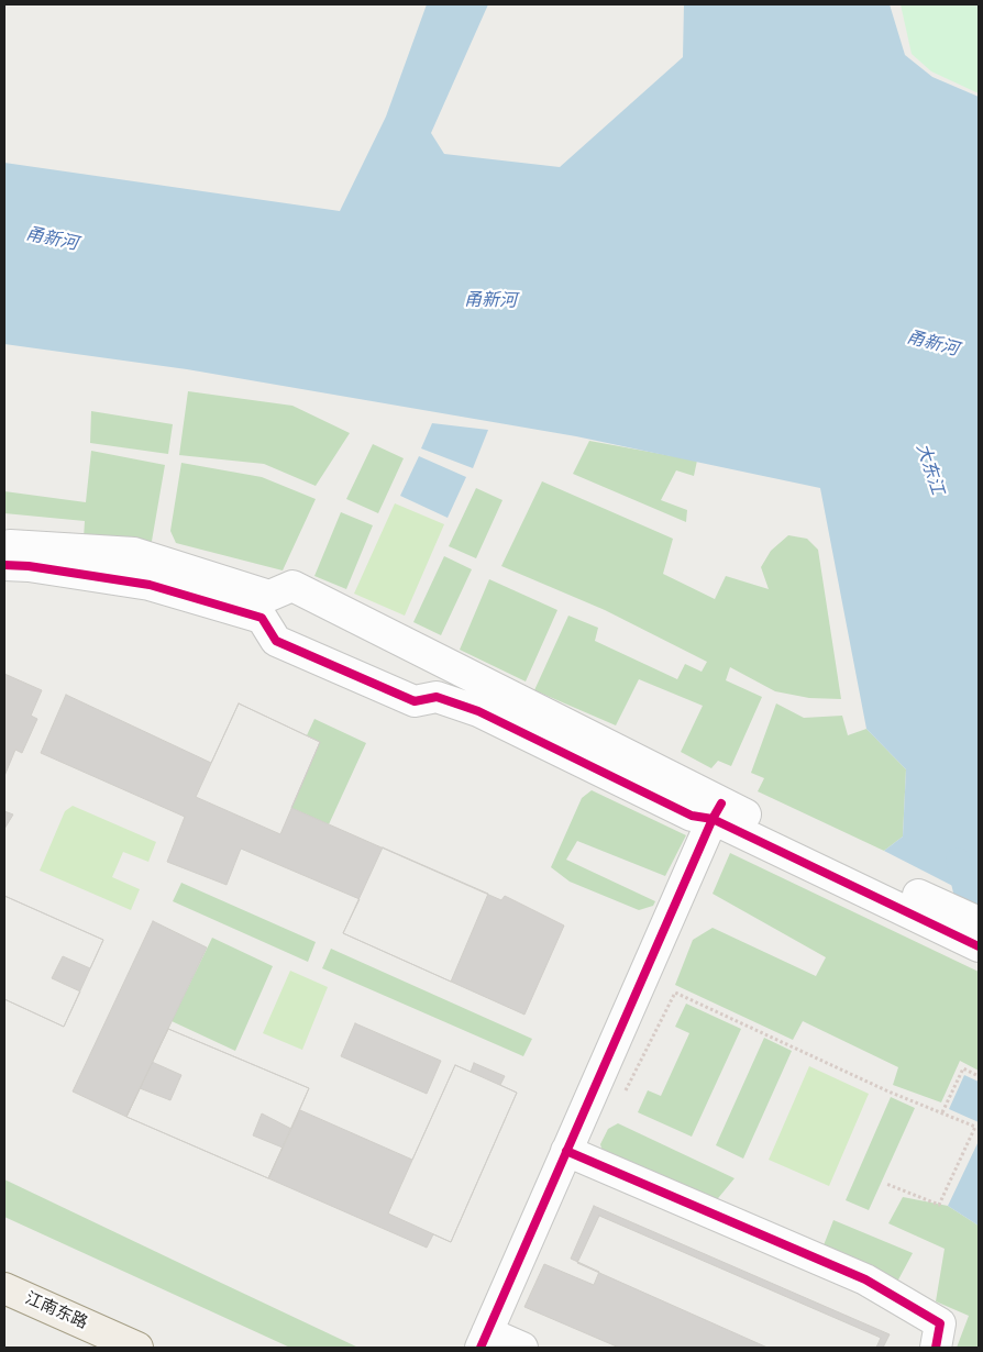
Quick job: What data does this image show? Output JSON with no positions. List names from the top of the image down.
{
  "streets": {
    "main road": ["江南东路"]
  },
  "water": ["甬新河", "大东江"]
}
